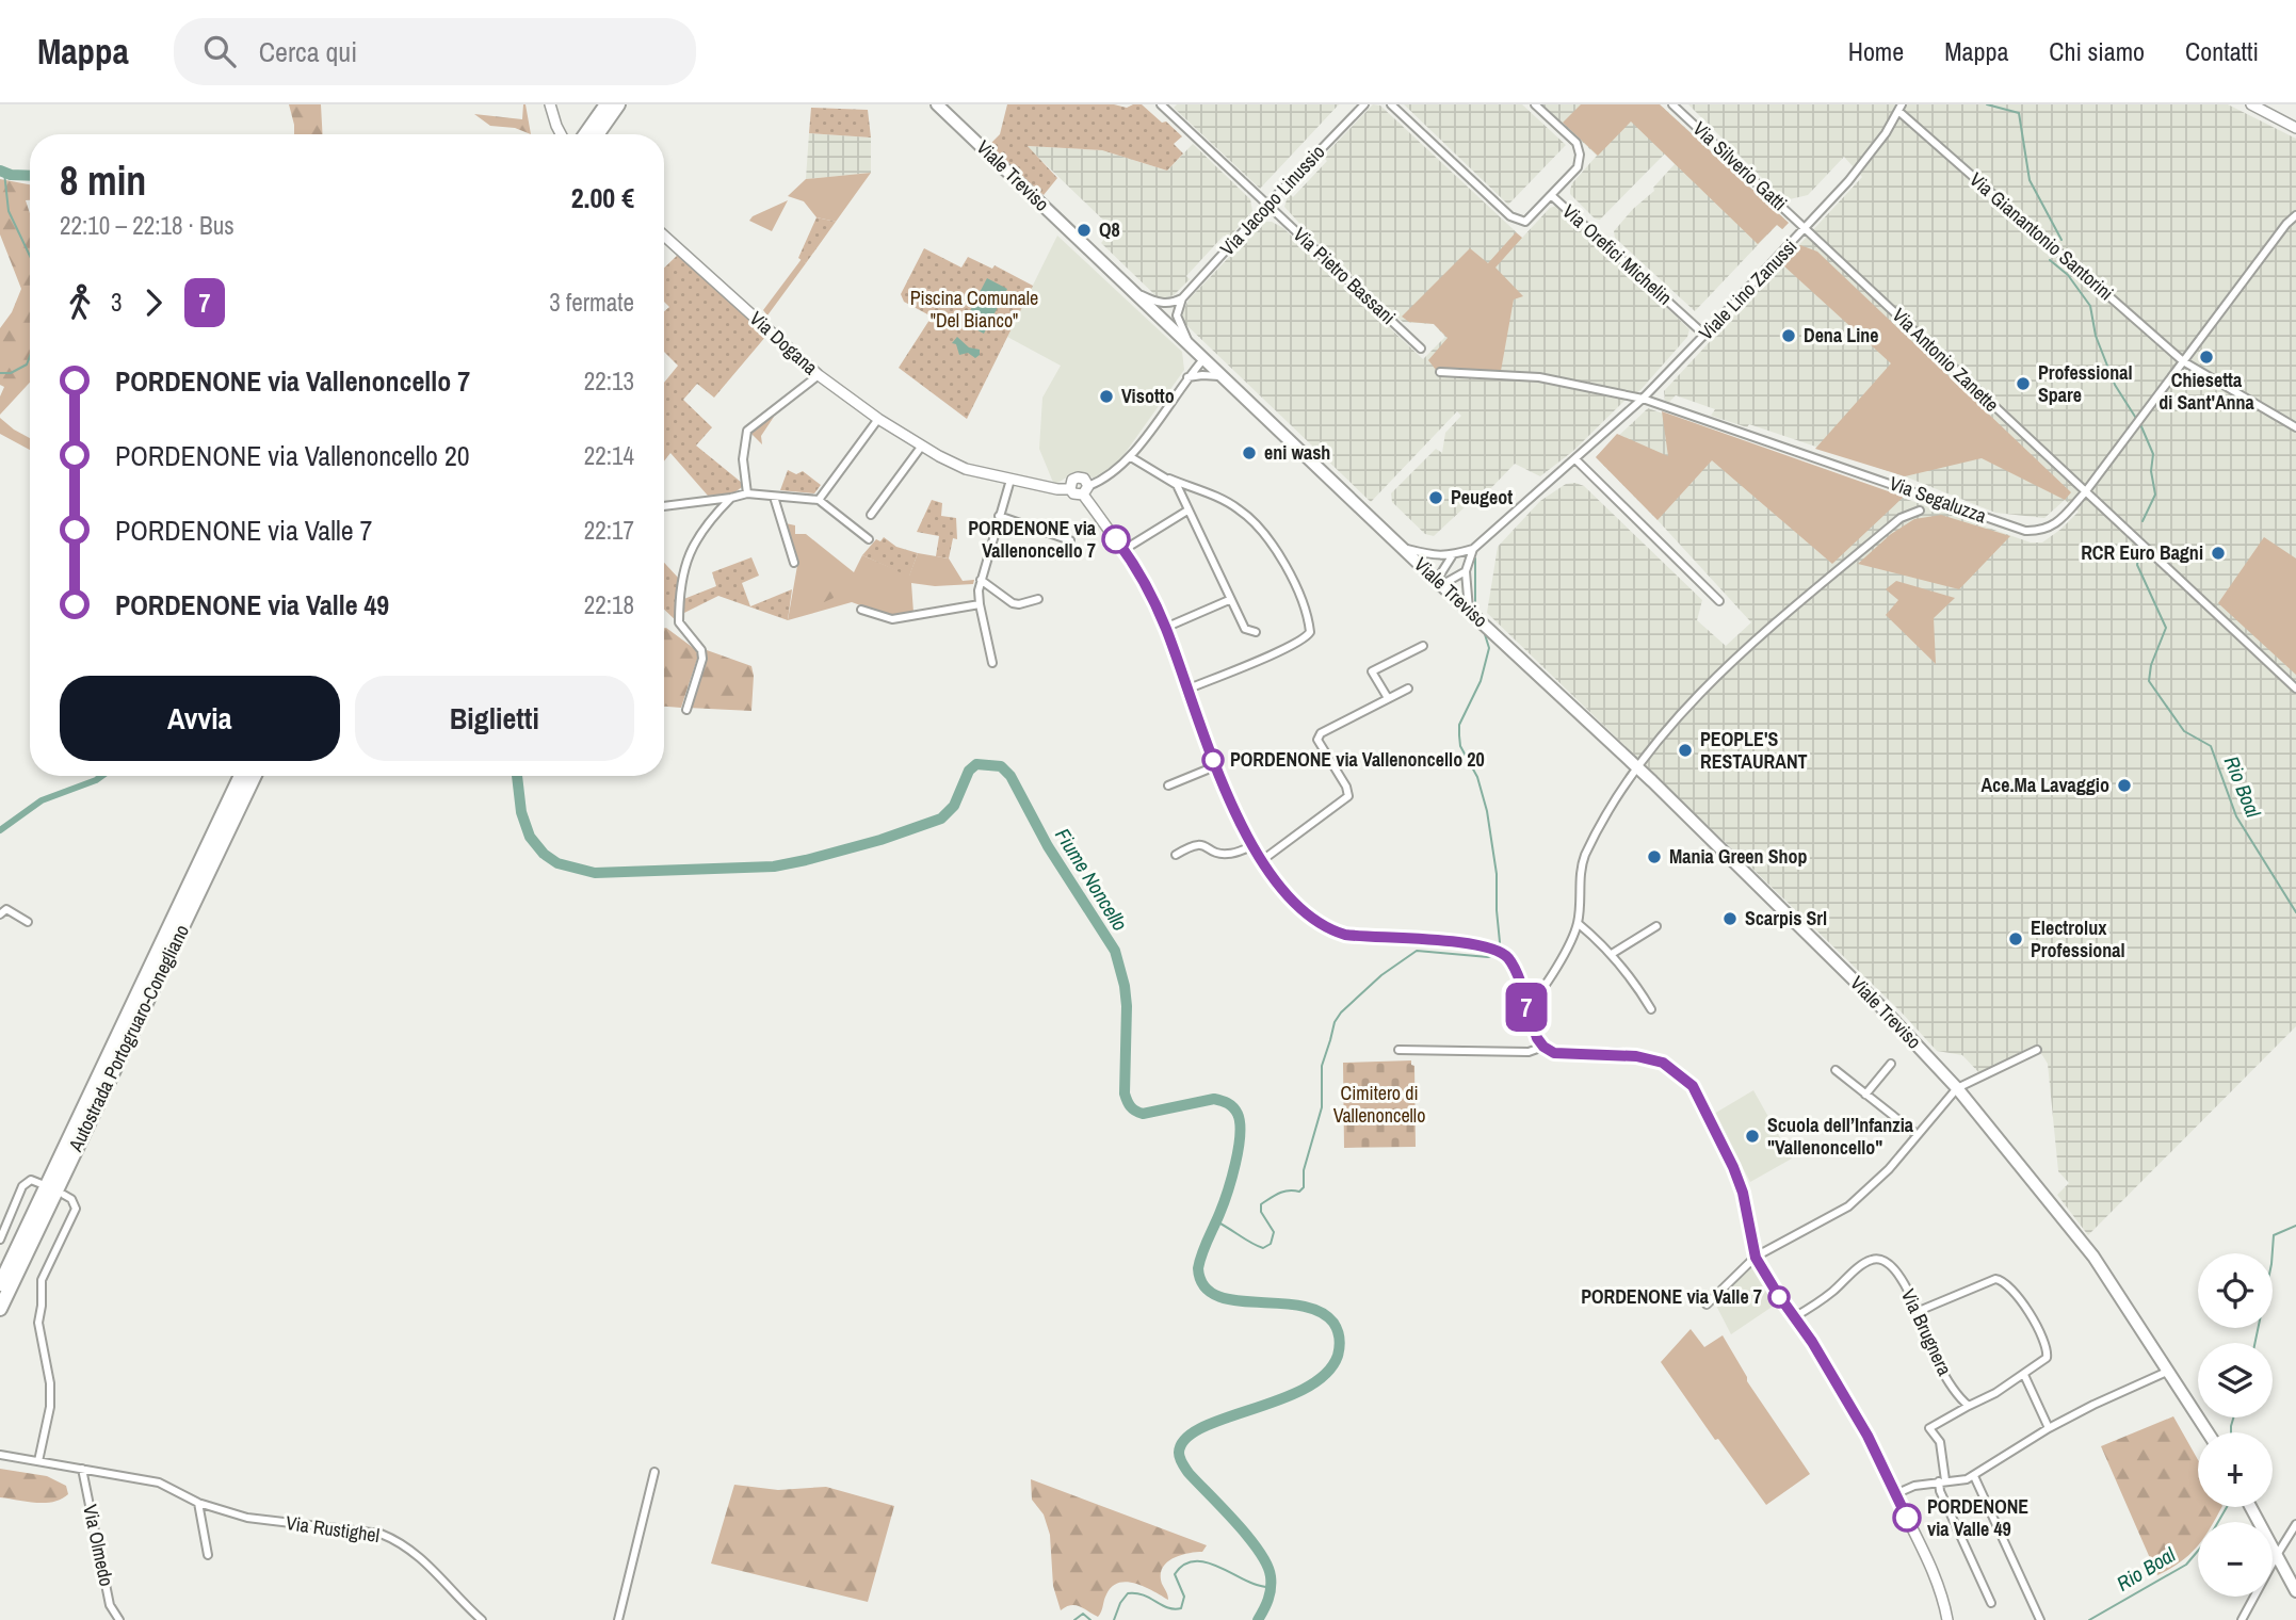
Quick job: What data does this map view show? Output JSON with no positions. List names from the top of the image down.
{
  "streets": {
    "highway": ["Autostrada Portogruaro-Conegliano"],
    "main road": ["Viale Treviso"],
    "street": [
      "Via Silverio Gatti",
      "Via Jacopo Linussio",
      "Via Gianantonio Santorini",
      "Via Orefici Michelin",
      "Via Pietro Bassani",
      "Viale Lino Zanussi",
      "Via Dogana",
      "Via Antonio Zanette",
      "Via Segaluzza",
      "Via Brugnera",
      "Via Rustighel",
      "Via Olmedo"
    ]
  },
  "crossings": [
    ["Via Silverio Gatti", "Viale Lino Zanussi"],
    ["Via Silverio Gatti", "Via Antonio Zanette"],
    ["Viale Treviso", "Viale Lino Zanussi"],
    ["Via Jacopo Linussio", "Via Pietro Bassani"],
    ["Via Gianantonio Santorini", "Viale Lino Zanussi"],
    ["Via Gianantonio Santorini", "Via Segaluzza"],
    ["Via Orefici Michelin", "Viale Lino Zanussi"],
    ["Viale Lino Zanussi", "Via Antonio Zanette"],
    ["Viale Lino Zanussi", "Via Segaluzza"],
    ["Via Antonio Zanette", "Via Segaluzza"],
    ["Via Rustighel", "Via Olmedo"]
  ],
  "water": ["Rio Boal", "Fiume Noncello"],
  "parks": ["Piscina Comunale \"Del Bianco\"", "Cimitero di Vallenoncello"],
  "places": [
    "Q8",
    "Dena Line",
    "Chiesetta di Sant'Anna",
    "Professional Spare",
    "Visotto",
    "eni wash",
    "Peugeot",
    "PORDENONE via Vallenoncello 7",
    "RCR Euro Bagni",
    "PEOPLE'S RESTAURANT",
    "PORDENONE via Vallenoncello 20",
    "Ace.Ma Lavaggio",
    "Mania Green Shop",
    "Scarpis Srl",
    "Electrolux Professional",
    "Scuola dell’Infanzia \"Vallenoncello\"",
    "PORDENONE via Valle 7",
    "PORDENONE via Valle 49"
  ],
  "lines": ["bus line 7"],
  "page": {
    "header": "Mappa",
    "search": "Cerca qui",
    "nav": [
      "Home",
      "Mappa",
      "Chi siamo",
      "Contatti"
    ],
    "on_map": "7",
    "heading": ["8 min", "22:10 – 22:18 · Bus", "2.00 €"],
    "legs": ["3", "7", "3 fermate"],
    "list": [
      {
        "name": "PORDENONE via Vallenoncello 7",
        "value": "22:13"
      },
      {
        "name": "PORDENONE via Vallenoncello 20",
        "value": "22:14"
      },
      {
        "name": "PORDENONE via Valle 7",
        "value": "22:17"
      },
      {
        "name": "PORDENONE via Valle 49",
        "value": "22:18"
      }
    ],
    "buttons": ["Avvia", "Biglietti"],
    "map_buttons": ["+", "−"]
  }
}
